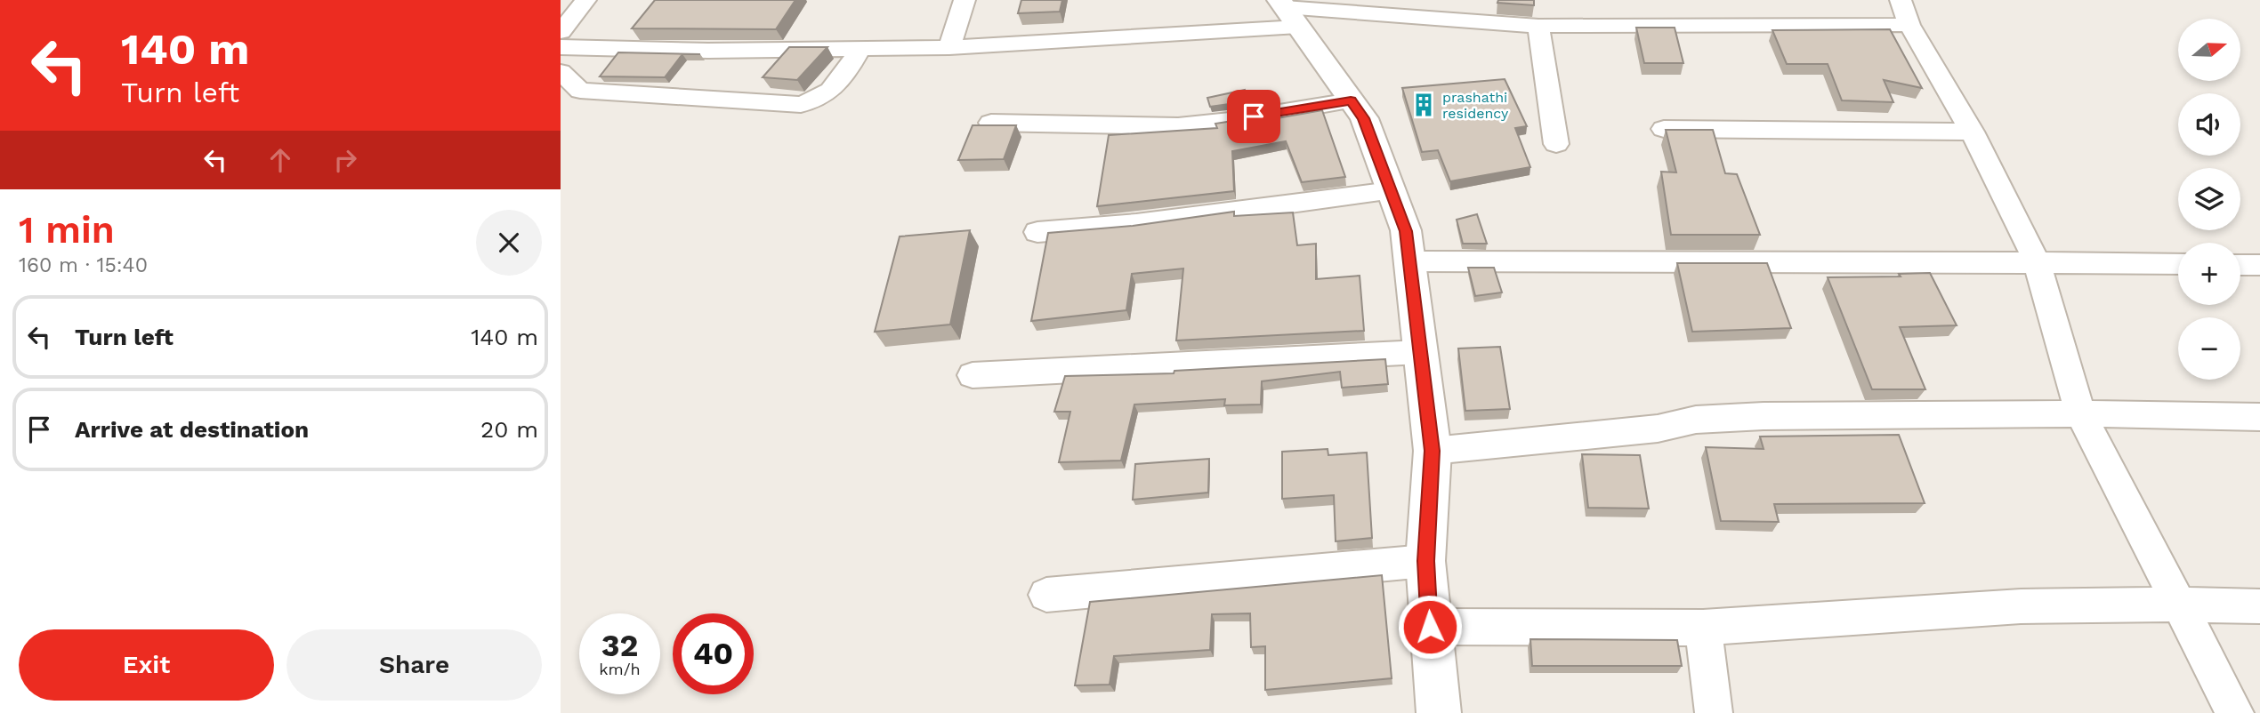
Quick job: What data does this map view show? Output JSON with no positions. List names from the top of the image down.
{
  "places": {
    "building": ["prashathi residency"]
  },
  "north": "right",
  "page": {
    "turn": ["140 m", "Turn left"],
    "map_buttons": ["+", "−"],
    "heading": ["1 min", "160 m · 15:40"],
    "list": [
      {
        "name": "Turn left",
        "value": "140 m"
      },
      {
        "name": "Arrive at destination",
        "value": "20 m"
      }
    ],
    "speed": "32 km/h",
    "limit": "40",
    "buttons": ["Exit", "Share"]
  }
}
